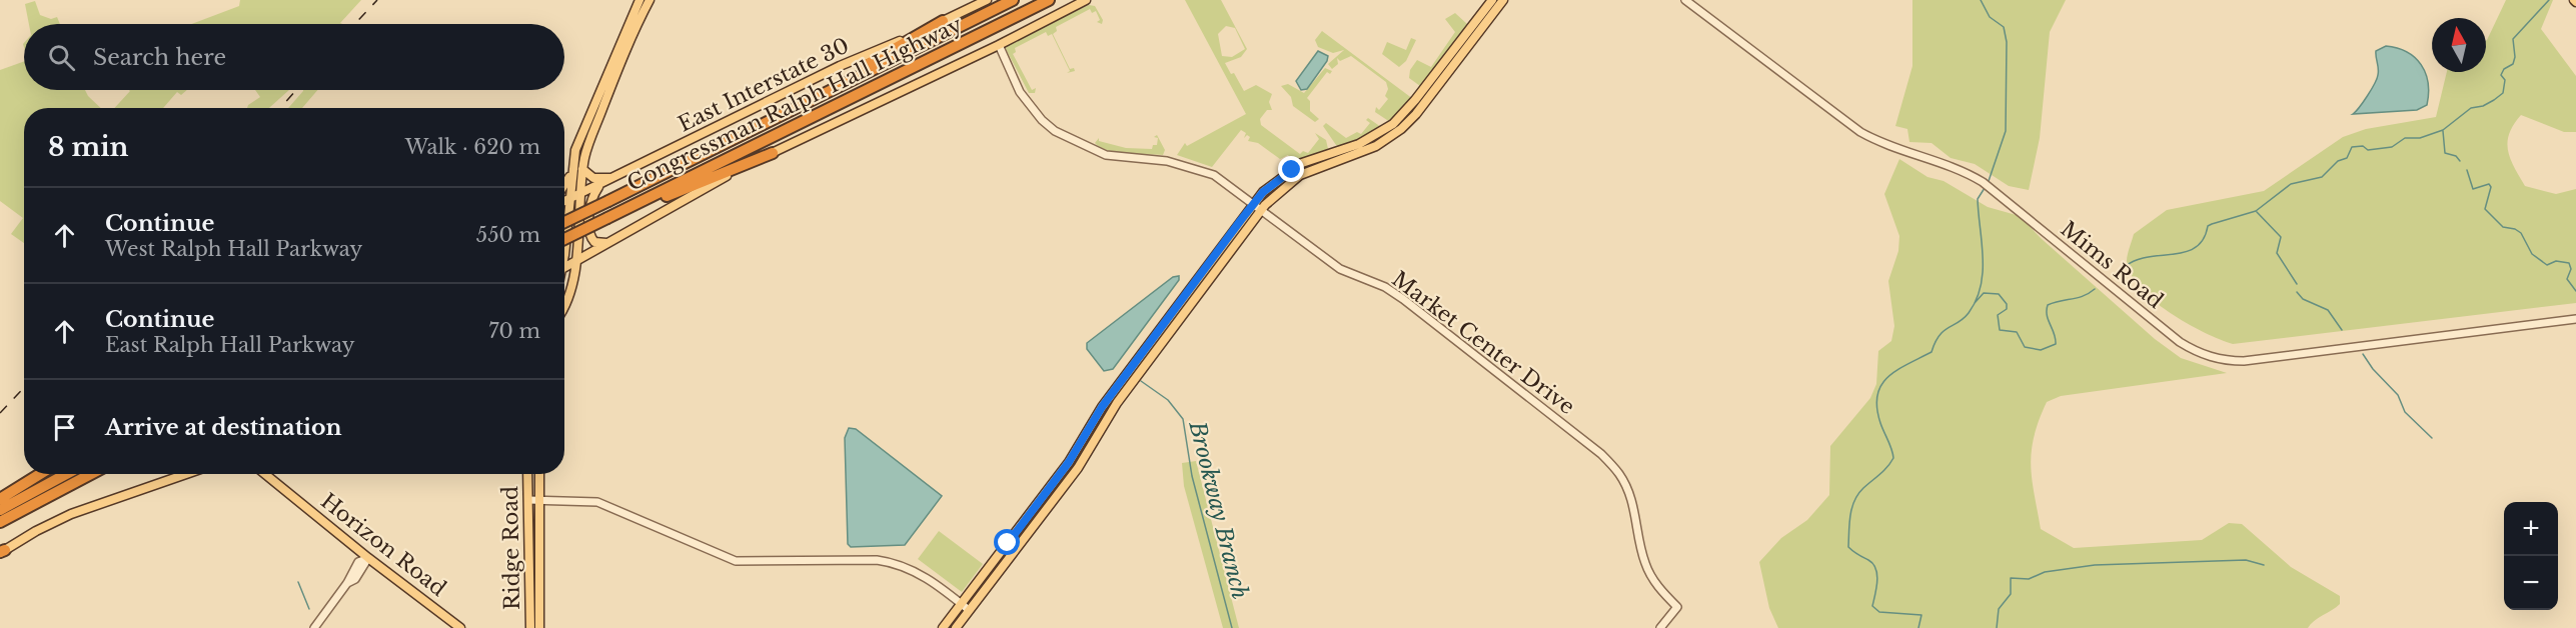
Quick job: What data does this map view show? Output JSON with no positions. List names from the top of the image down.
{
  "streets": {
    "highway": ["Congressman Ralph Hall Highway"],
    "main road": ["East Interstate 30", "Horizon Road", "Ridge Road"],
    "street": ["Mims Road", "Market Center Drive"]
  },
  "water": ["Brookway Branch"],
  "north": "top",
  "page": {
    "search": "Search here",
    "heading": ["8 min", "Walk · 620 m"],
    "list": [
      ["Continue", "West Ralph Hall Parkway", "550 m"],
      ["Continue", "East Ralph Hall Parkway", "70 m"],
      "Arrive at destination"
    ],
    "map_buttons": ["+", "−"]
  }
}
